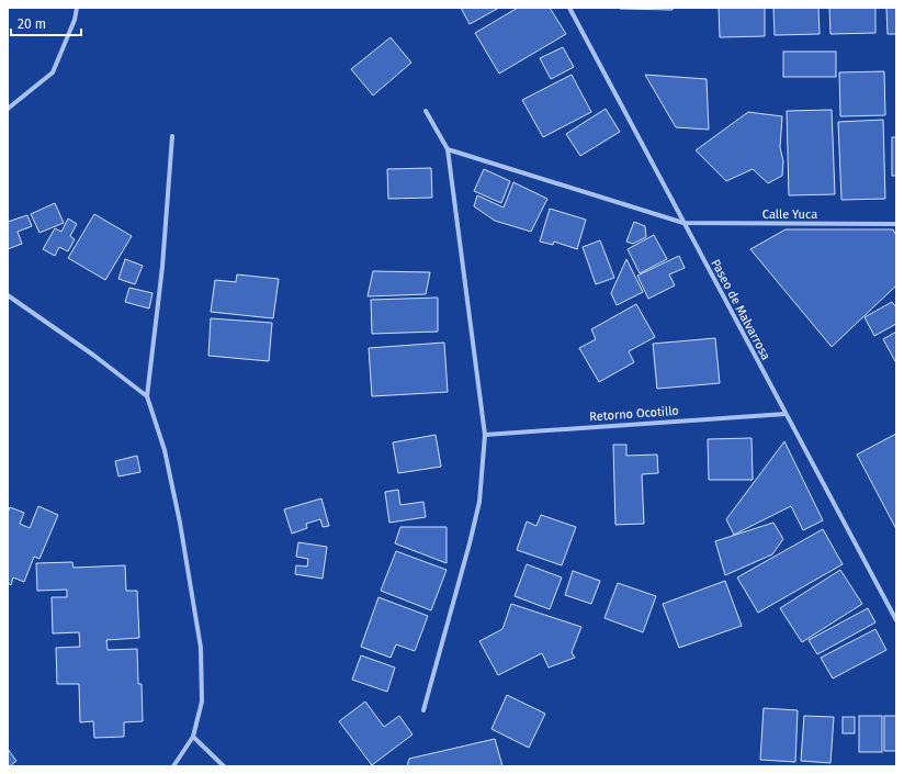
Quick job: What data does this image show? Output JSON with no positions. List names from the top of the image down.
{
  "streets": {
    "street": ["Calle Yuca", "Paseo de Malvarrosa", "Retorno Ocotillo"]
  },
  "crossings": [
    ["Calle Yuca", "Paseo de Malvarrosa"],
    ["Paseo de Malvarrosa", "Retorno Ocotillo"]
  ],
  "scale_bar": "20 m"
}
